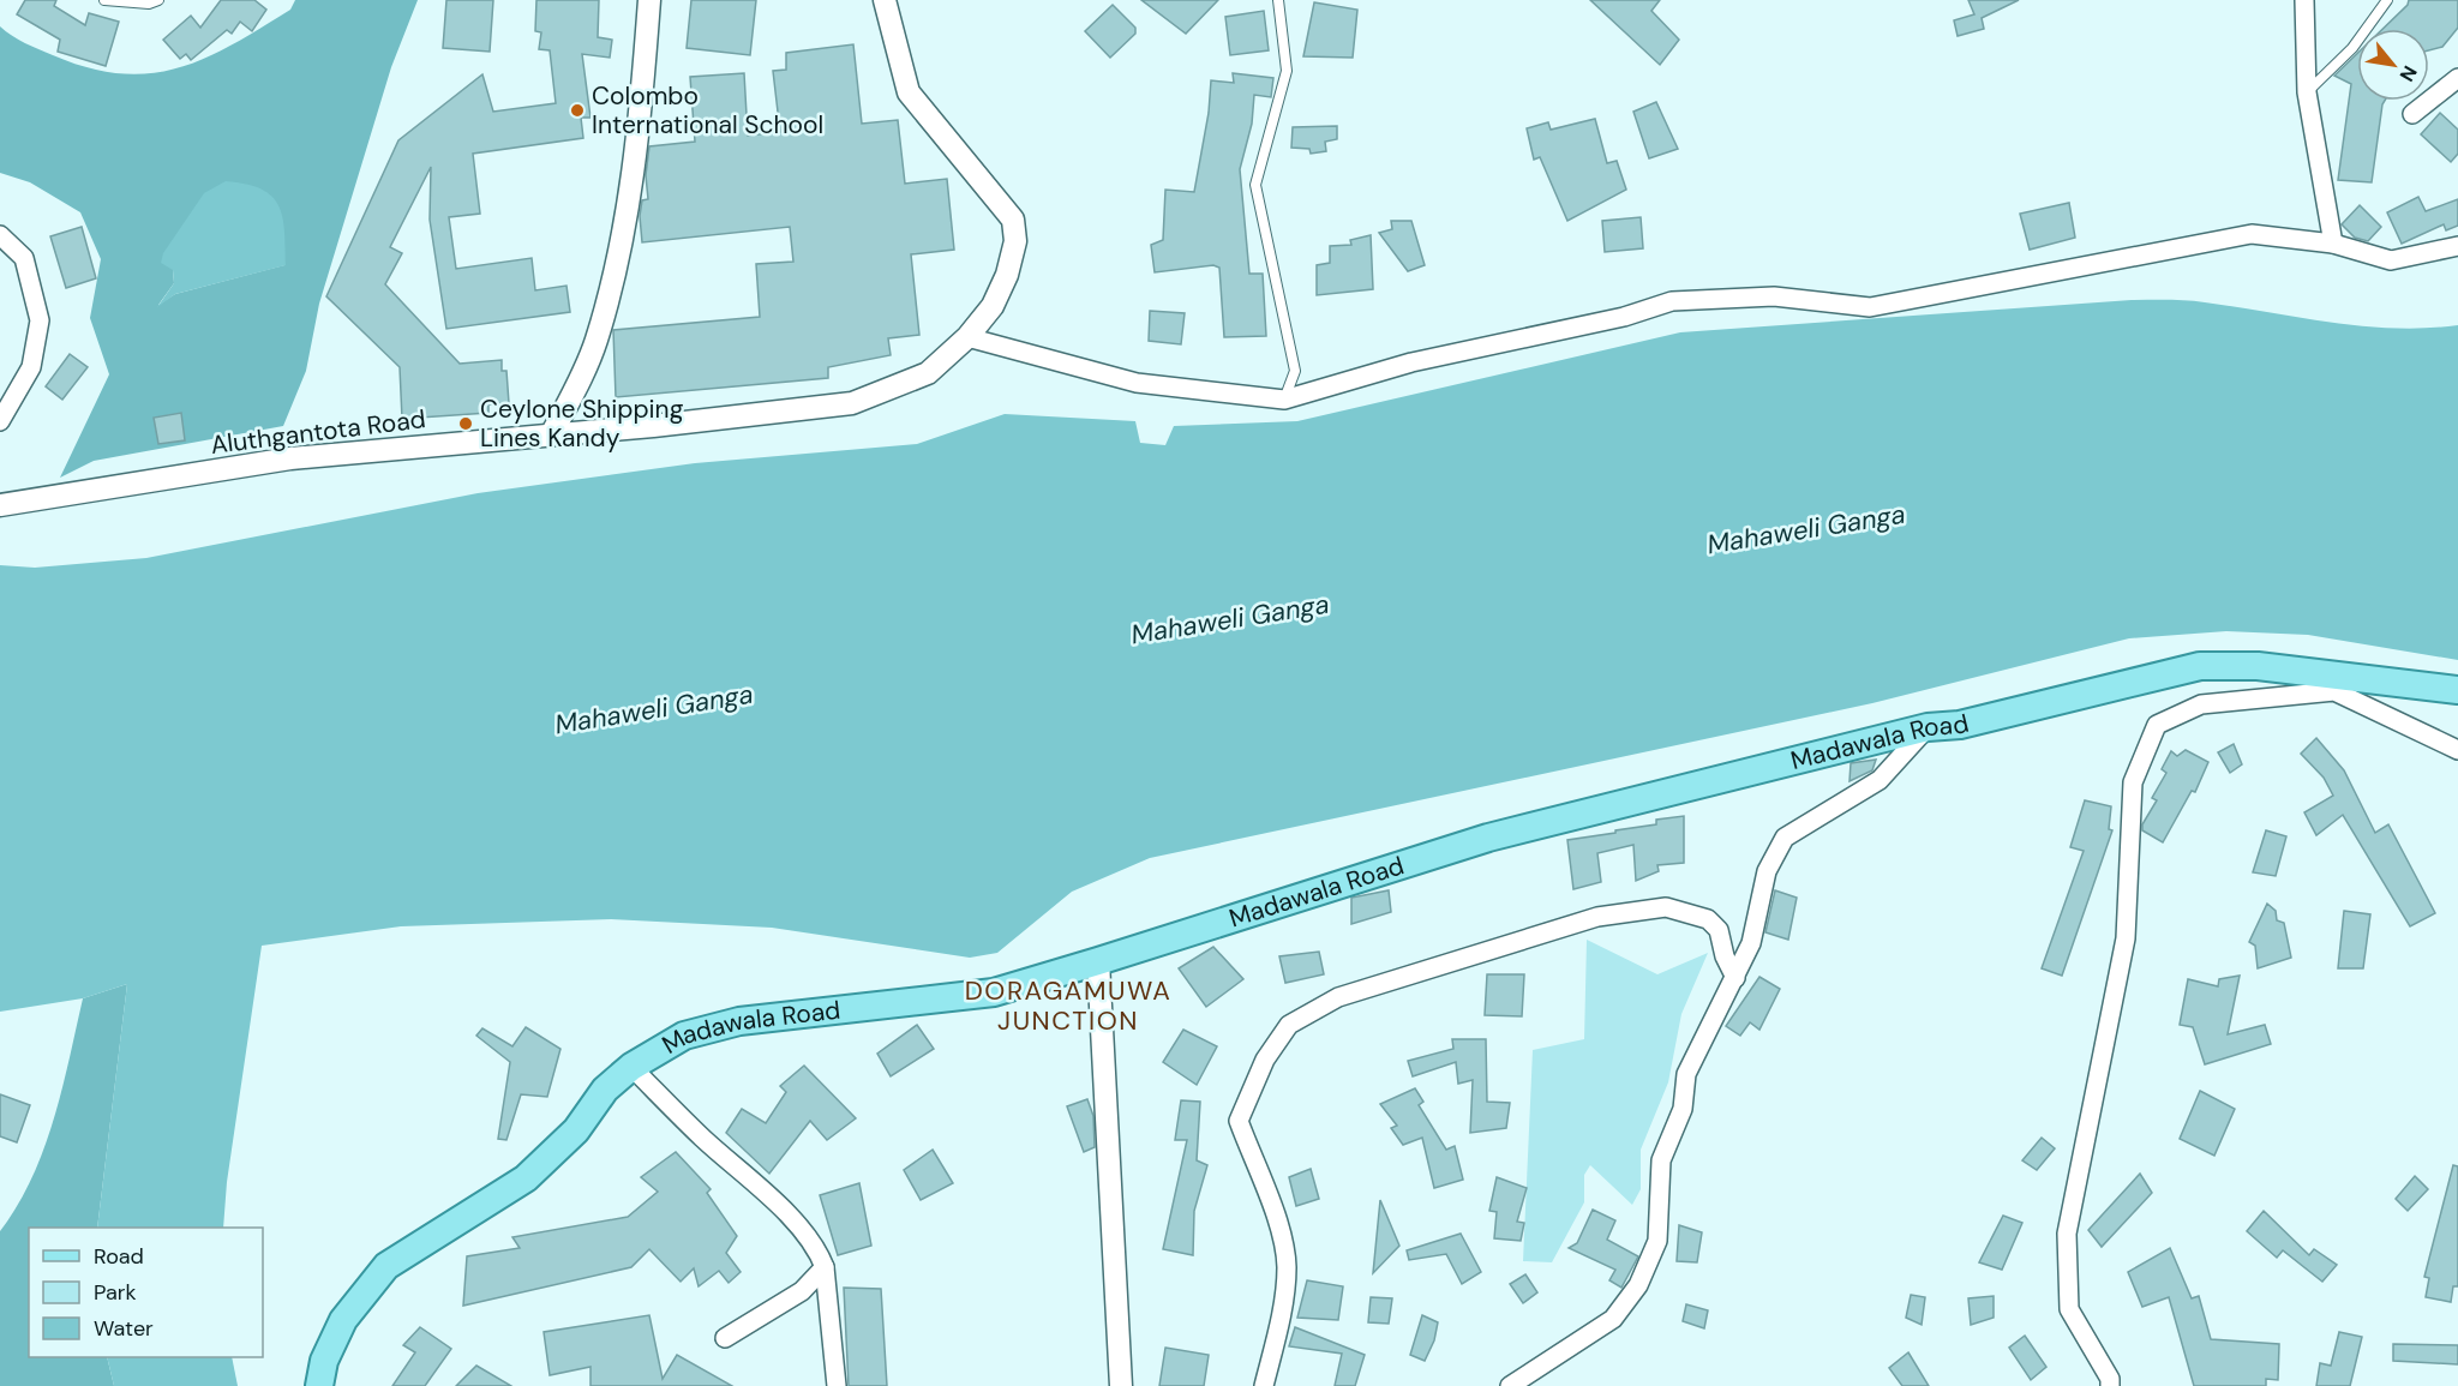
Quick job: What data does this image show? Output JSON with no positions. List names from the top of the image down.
{
  "streets": {
    "main road": ["Madawala Road"],
    "street": ["Aluthgantota Road"]
  },
  "districts": ["DORAGAMUWA JUNCTION"],
  "water": ["Mahaweli Ganga"],
  "places": ["Colombo International School", "Ceylone Shipping Lines Kandy"],
  "legend": ["Road", "Park", "Water"],
  "north": "bottom right"
}
